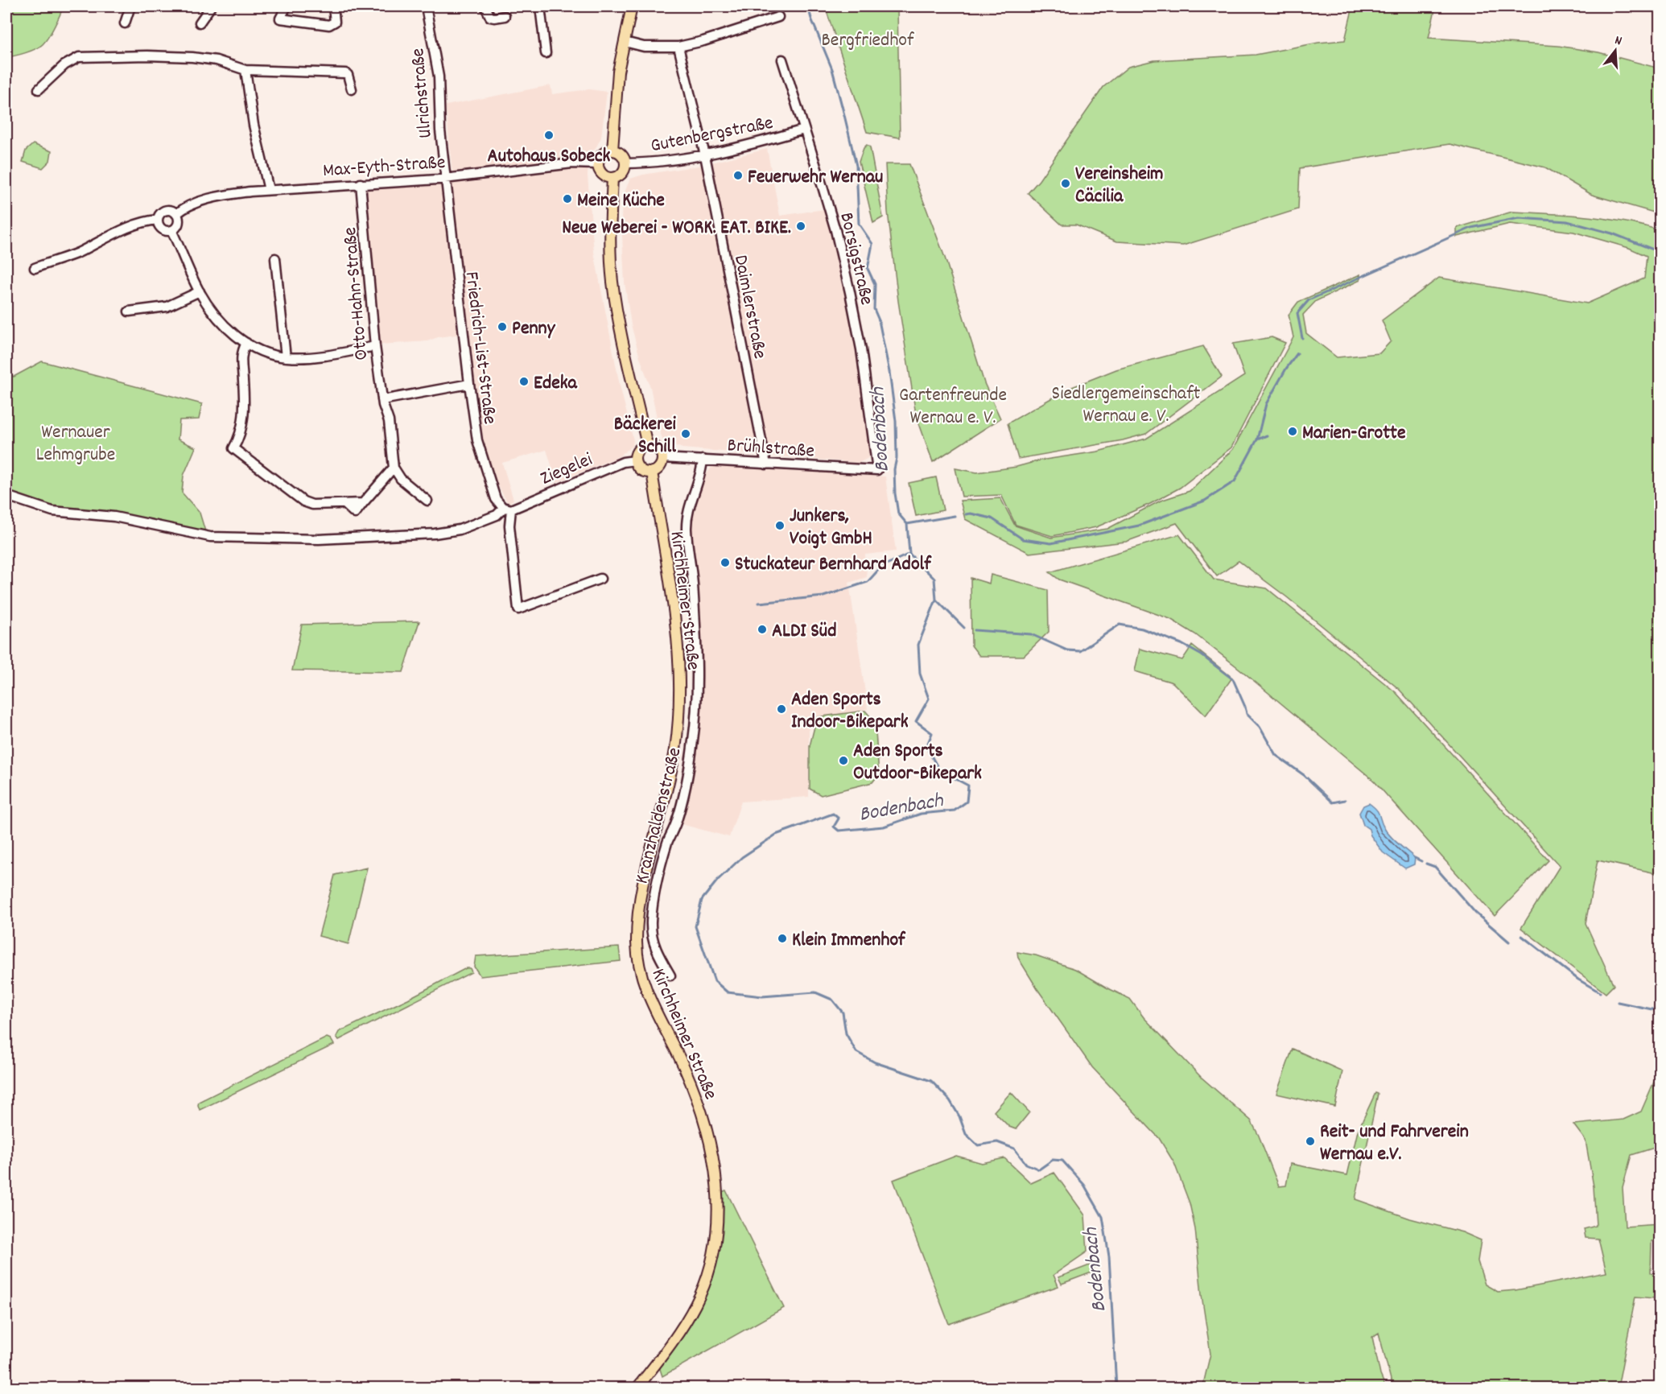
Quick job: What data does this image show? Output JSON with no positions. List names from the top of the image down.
{
  "streets": {
    "main road": ["Kirchheimer Straße"],
    "street": [
      "Ulrichstraße",
      "Gutenbergstraße",
      "Max-Eyth-Straße",
      "Borsigstraße",
      "Otto-Hahn-Straße",
      "Daimlerstraße",
      "Friedrich-List-Straße",
      "Brühlstraße",
      "Ziegelei",
      "Kranzhaldenstraße"
    ]
  },
  "crossings": [
    ["Ulrichstraße", "Max-Eyth-Straße"],
    ["Ulrichstraße", "Friedrich-List-Straße"],
    ["Gutenbergstraße", "Max-Eyth-Straße"],
    ["Gutenbergstraße", "Borsigstraße"],
    ["Gutenbergstraße", "Daimlerstraße"],
    ["Max-Eyth-Straße", "Otto-Hahn-Straße"],
    ["Max-Eyth-Straße", "Friedrich-List-Straße"],
    ["Borsigstraße", "Brühlstraße"],
    ["Daimlerstraße", "Brühlstraße"],
    ["Friedrich-List-Straße", "Ziegelei"],
    ["Brühlstraße", "Ziegelei"],
    ["Brühlstraße", "Kirchheimer Straße"],
    ["Brühlstraße", "Kranzhaldenstraße"],
    ["Ziegelei", "Kirchheimer Straße"]
  ],
  "water": ["Bodenbach"],
  "parks": [
    "Bergfriedhof",
    "Siedlergemeinschaft Wernau e. V.",
    "Gartenfreunde Wernau e. V.",
    "Wernauer Lehmgrube"
  ],
  "places": [
    "Autohaus Sobeck",
    "Feuerwehr Wernau",
    "Vereinsheim Cäcilia",
    "Meine Küche",
    "Neue Weberei - WORK. EAT. BIKE.",
    "Penny",
    "Edeka",
    "Marien-Grotte",
    "Bäckerei Schill",
    "Junkers, Voigt GmbH",
    "Stuckateur Bernhard Adolf",
    "ALDI Süd",
    "Aden Sports Indoor-Bikepark",
    "Aden Sports Outdoor-Bikepark",
    "Klein Immenhof",
    "Reit- und Fahrverein Wernau e.V."
  ],
  "north": "top"
}
